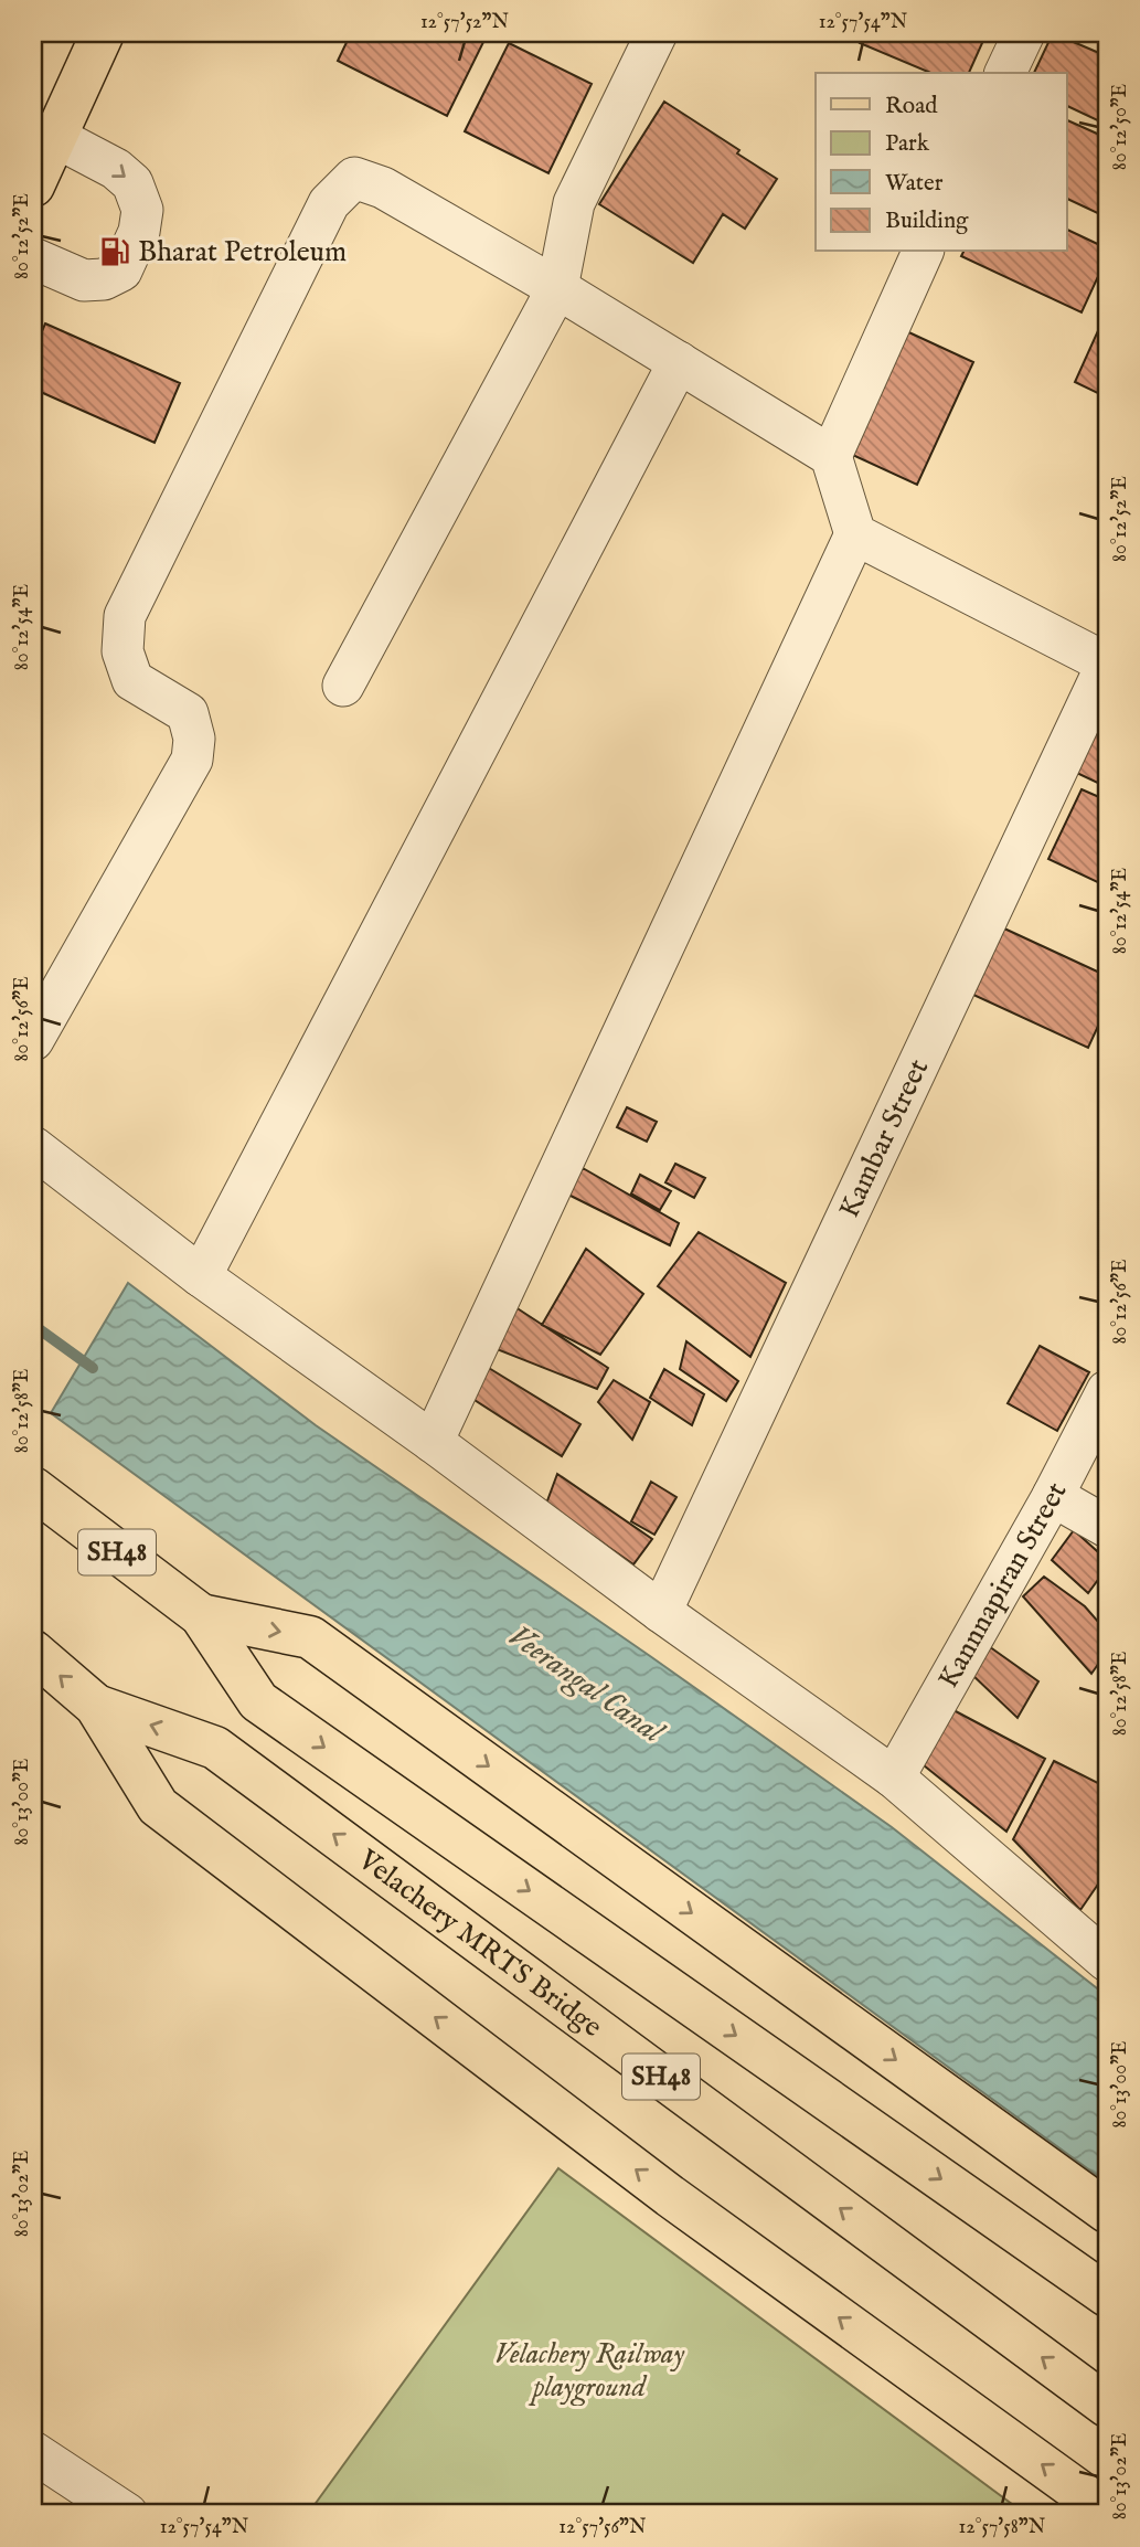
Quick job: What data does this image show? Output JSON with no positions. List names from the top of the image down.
{
  "streets": {
    "main road": ["SH48", "Velachery MRTS Bridge"],
    "street": ["Kambar Street", "Kannnapiran Street"]
  },
  "crossings": [
    ["SH48", "Velachery MRTS Bridge"]
  ],
  "water": ["Veerangal Canal"],
  "parks": ["Velachery Railway playground"],
  "places": {
    "fuel station": ["Bharat Petroleum"]
  },
  "legend": [
    "Road",
    "Park",
    "Water",
    "Building"
  ],
  "coordinates": [
    "12°57'52\"N",
    "12°57'54\"N",
    "80°12'50\"E",
    "80°12'52\"E",
    "80°12'54\"E",
    "80°12'56\"E",
    "80°12'58\"E",
    "80°13'00\"E",
    "80°13'02\"E",
    "12°57'56\"N",
    "12°57'58\"N"
  ]
}
